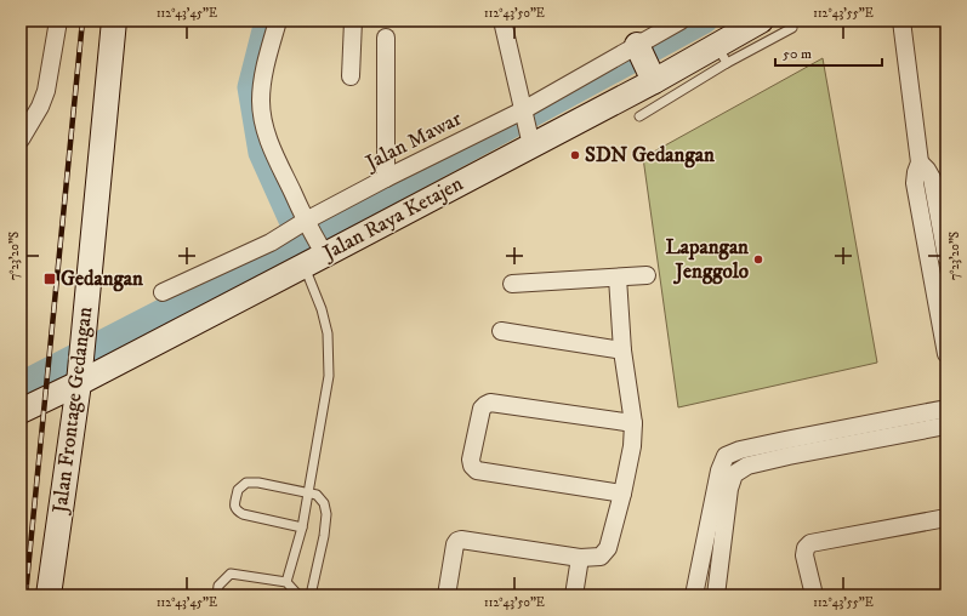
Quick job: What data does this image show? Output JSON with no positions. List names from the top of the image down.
{
  "streets": {
    "street": ["Jalan Mawar", "Jalan Raya Ketajen", "Jalan Frontage Gedangan"]
  },
  "crossings": [
    ["Jalan Raya Ketajen", "Jalan Frontage Gedangan"]
  ],
  "places": {
    "other": ["SDN Gedangan", "Lapangan Jenggolo"],
    "transit": ["Gedangan"]
  },
  "scale_bar": "50 m",
  "coordinates": [
    "112°43'45\"E",
    "112°43'50\"E",
    "112°43'55\"E",
    "7°23'20\"S"
  ]
}
